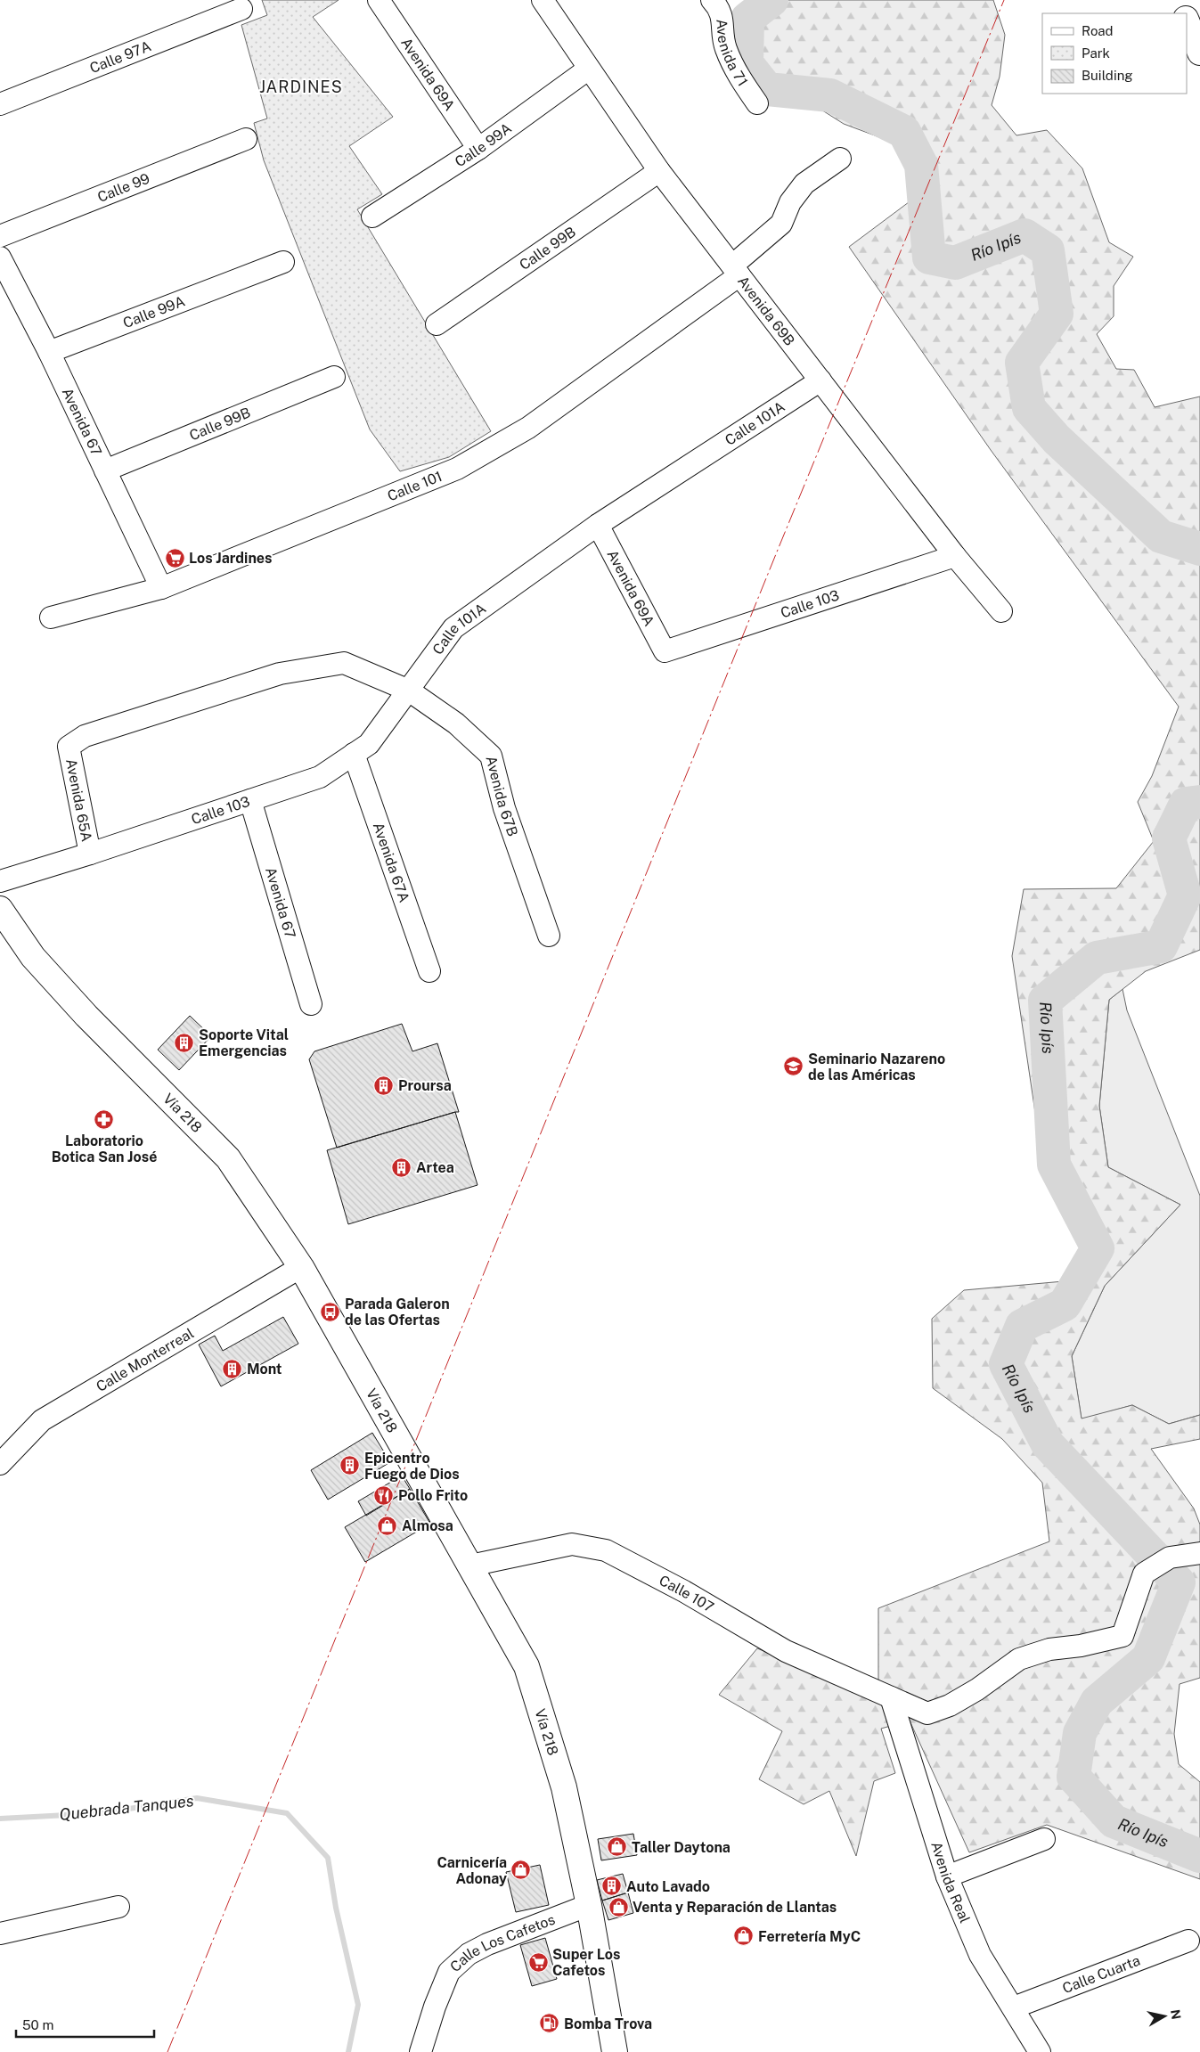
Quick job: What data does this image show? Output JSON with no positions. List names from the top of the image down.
{
  "streets": {
    "main road": ["Vía 218"],
    "street": [
      "Avenida 71",
      "Calle 97A",
      "Avenida 69A",
      "Calle 99A",
      "Calle 99",
      "Calle 99B",
      "Avenida 69B",
      "Avenida 67",
      "Calle 101A",
      "Calle 101",
      "Calle 103",
      "Avenida 67B",
      "Avenida 65A",
      "Avenida 67A",
      "Calle Monterreal",
      "Calle 107",
      "Avenida Real",
      "Calle Los Cafetos",
      "Calle Cuarta"
    ]
  },
  "crossings": [
    ["Avenida 69A", "Calle 99A"],
    ["Avenida 69A", "Calle 101A"],
    ["Avenida 69A", "Calle 103"],
    ["Calle 99A", "Avenida 69B"],
    ["Calle 99A", "Avenida 67"],
    ["Calle 99B", "Avenida 69B"],
    ["Calle 99B", "Avenida 67"],
    ["Avenida 69B", "Calle 101A"],
    ["Avenida 69B", "Calle 101"],
    ["Avenida 69B", "Calle 103"],
    ["Avenida 67", "Calle 101"],
    ["Avenida 67", "Calle 103"],
    ["Calle 101A", "Calle 103"],
    ["Calle 101A", "Avenida 67B"],
    ["Calle 101A", "Avenida 65A"],
    ["Calle 103", "Avenida 67B"],
    ["Calle 103", "Avenida 65A"],
    ["Calle 103", "Avenida 67A"],
    ["Avenida 67B", "Avenida 65A"],
    ["Vía 218", "Calle Monterreal"],
    ["Vía 218", "Calle 107"],
    ["Vía 218", "Calle Los Cafetos"],
    ["Calle 107", "Avenida Real"],
    ["Avenida Real", "Calle Cuarta"]
  ],
  "districts": ["JARDINES"],
  "water": ["Río Ipís", "Quebrada Tanques"],
  "places": {
    "supermarket": ["Los Jardines", "Super Los Cafetos"],
    "building": [
      "Soporte Vital Emergencias",
      "Proursa",
      "Artea",
      "Mont",
      "Epicentro Fuego de Dios",
      "Auto Lavado"
    ],
    "school or university": ["Seminario Nazareno de las Américas"],
    "pharmacy": ["Laboratorio Botica San José"],
    "bus stop": ["Parada Galeron de las Ofertas"],
    "restaurant": ["Pollo Frito"],
    "shop": [
      "Almosa",
      "Taller Daytona",
      "Carnicería Adonay",
      "Venta y Reparación de Llantas",
      "Ferretería MyC"
    ],
    "fuel station": ["Bomba Trova"]
  },
  "legend": ["Road", "Park", "Building"],
  "scale_bar": "50 m",
  "north": "right"
}
